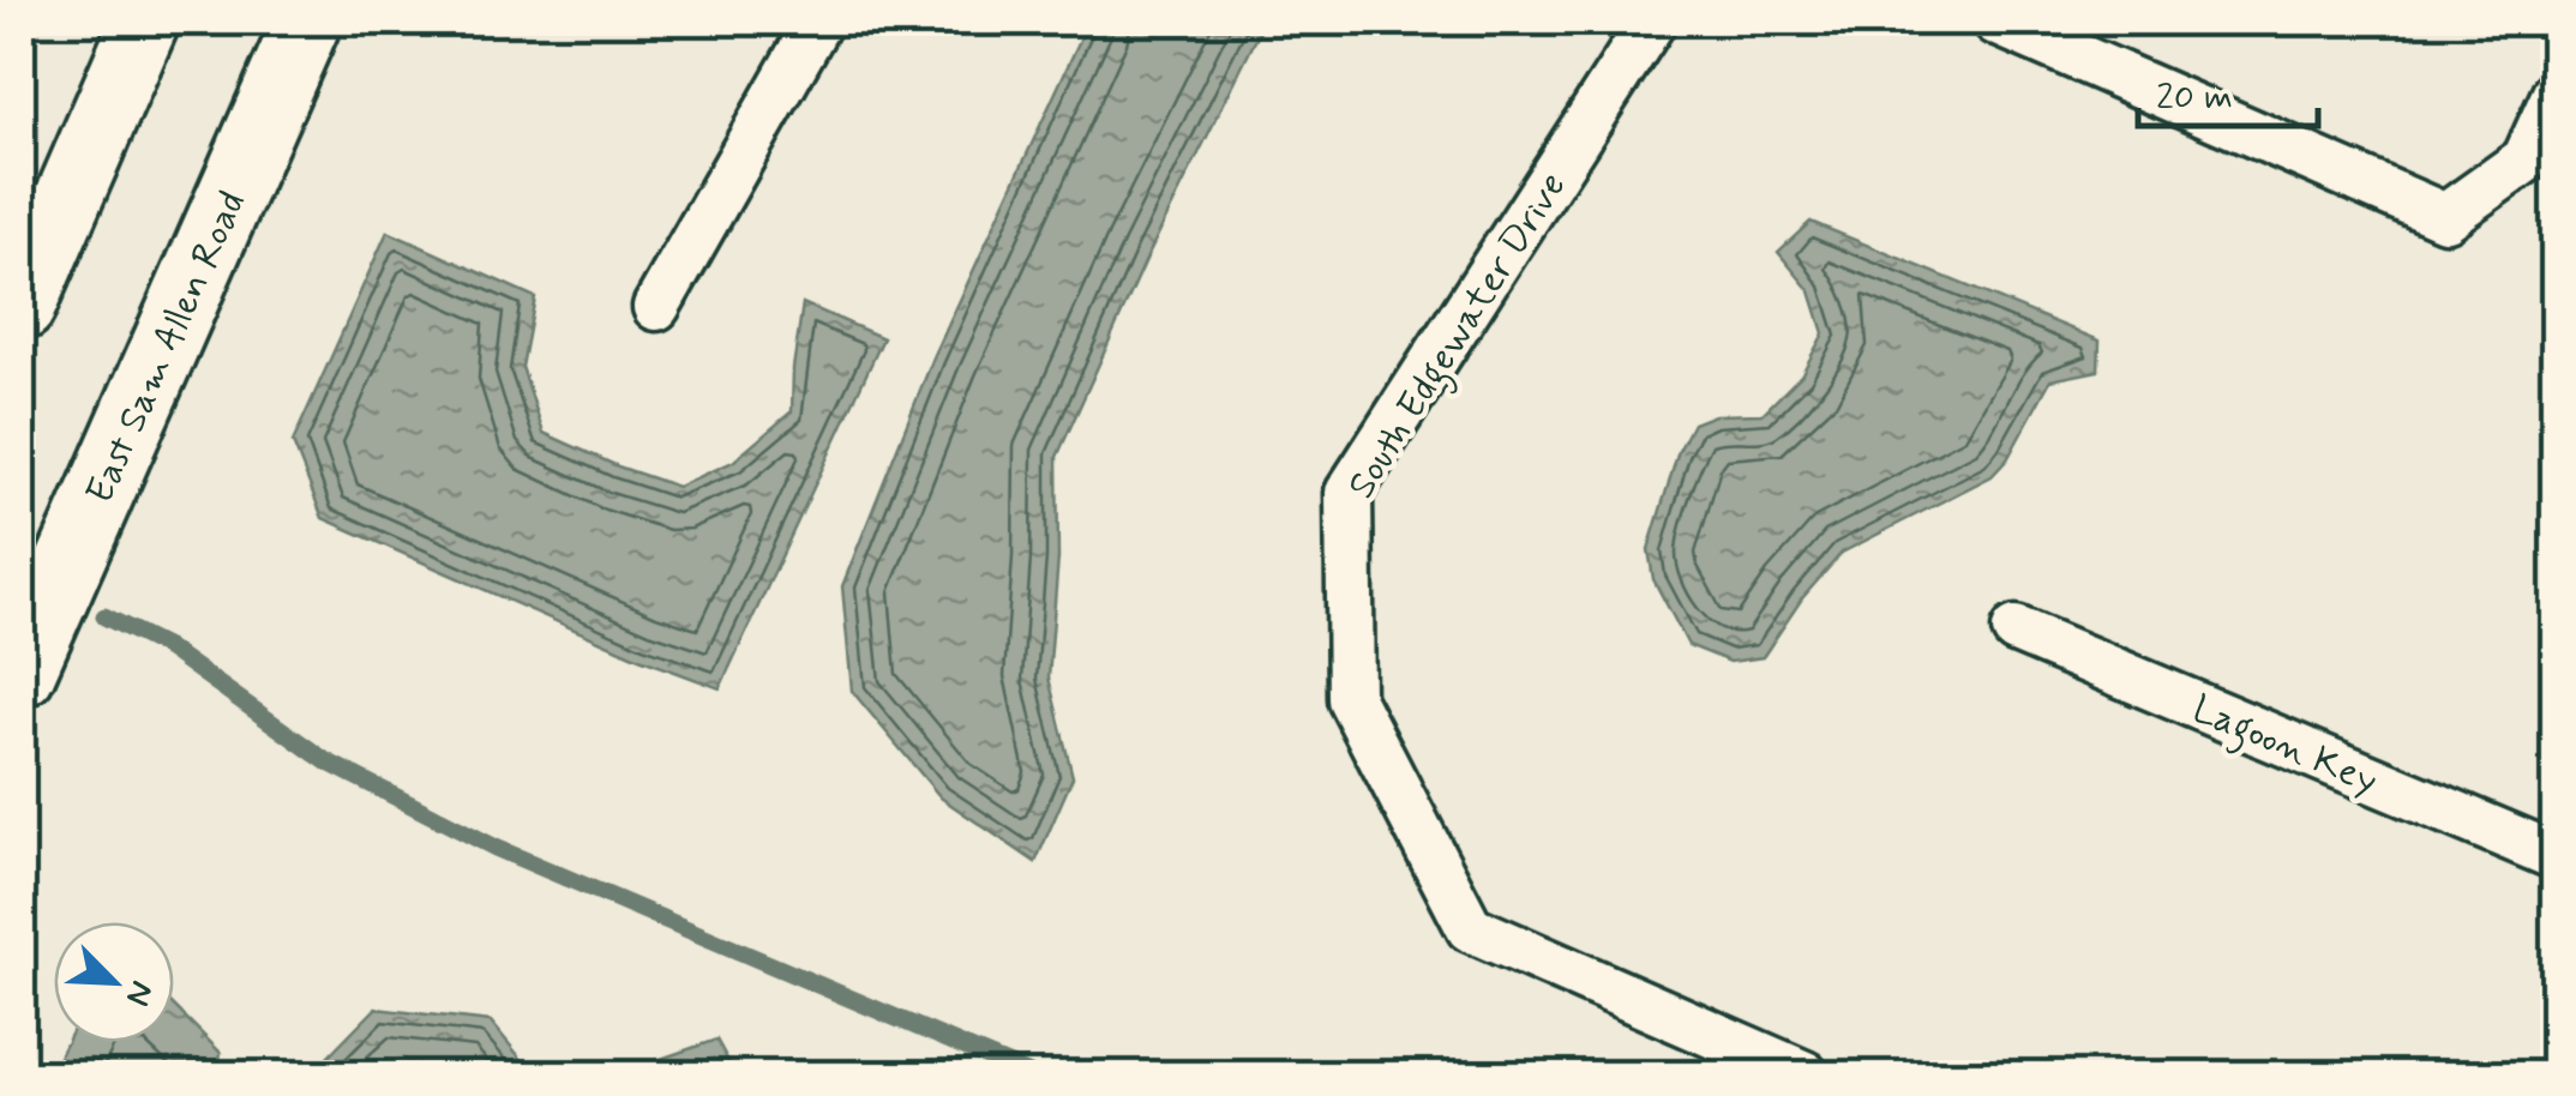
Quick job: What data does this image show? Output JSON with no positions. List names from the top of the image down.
{
  "streets": {
    "main road": ["East Sam Allen Road"],
    "street": ["South Edgewater Drive", "Lagoon Key"]
  },
  "scale_bar": "20 m",
  "north": "bottom right"
}
